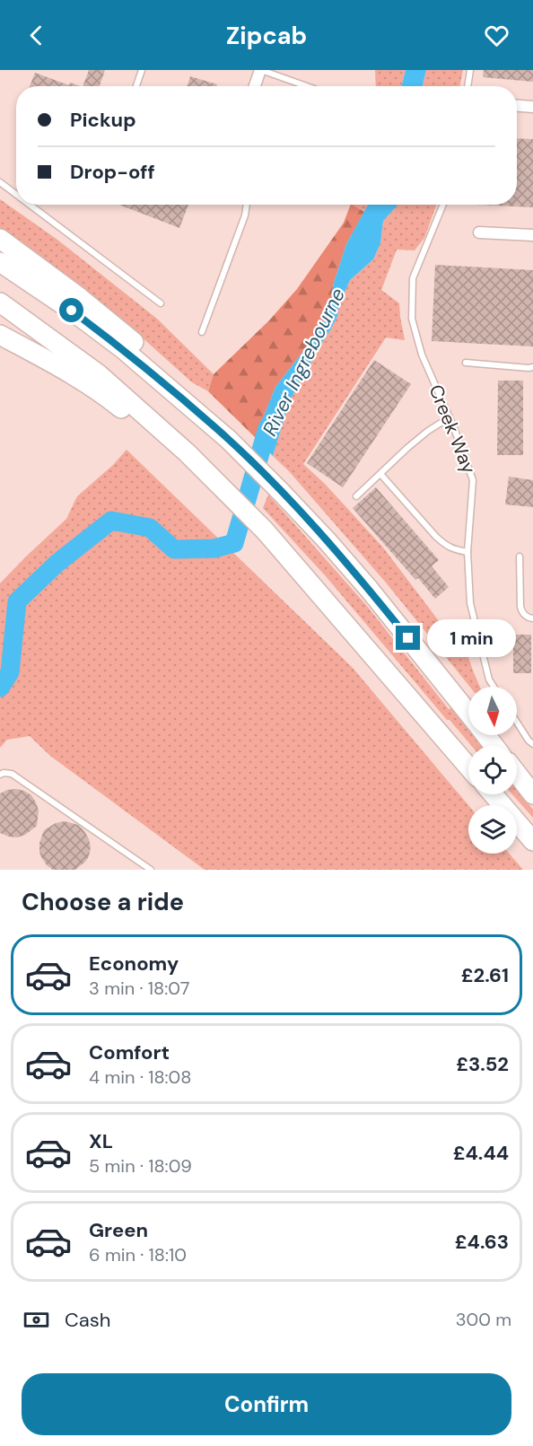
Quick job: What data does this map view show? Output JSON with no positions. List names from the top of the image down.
{
  "streets": {
    "lane": ["Creek Way"]
  },
  "water": ["River Ingrebourne"],
  "north": "bottom",
  "page": {
    "header": "Zipcab",
    "banner": ["Pickup", "Drop-off"],
    "bubble": "1 min",
    "heading": "Choose a ride",
    "list": [
      {
        "name": "Economy",
        "note": "3 min · 18:07",
        "value": "£2.61"
      },
      {
        "name": "Comfort",
        "note": "4 min · 18:08",
        "value": "£3.52"
      },
      {
        "name": "XL",
        "note": "5 min · 18:09",
        "value": "£4.44"
      },
      {
        "name": "Green",
        "note": "6 min · 18:10",
        "value": "£4.63"
      }
    ],
    "pay": ["Cash", "300 m"],
    "buttons": "Confirm"
  }
}
